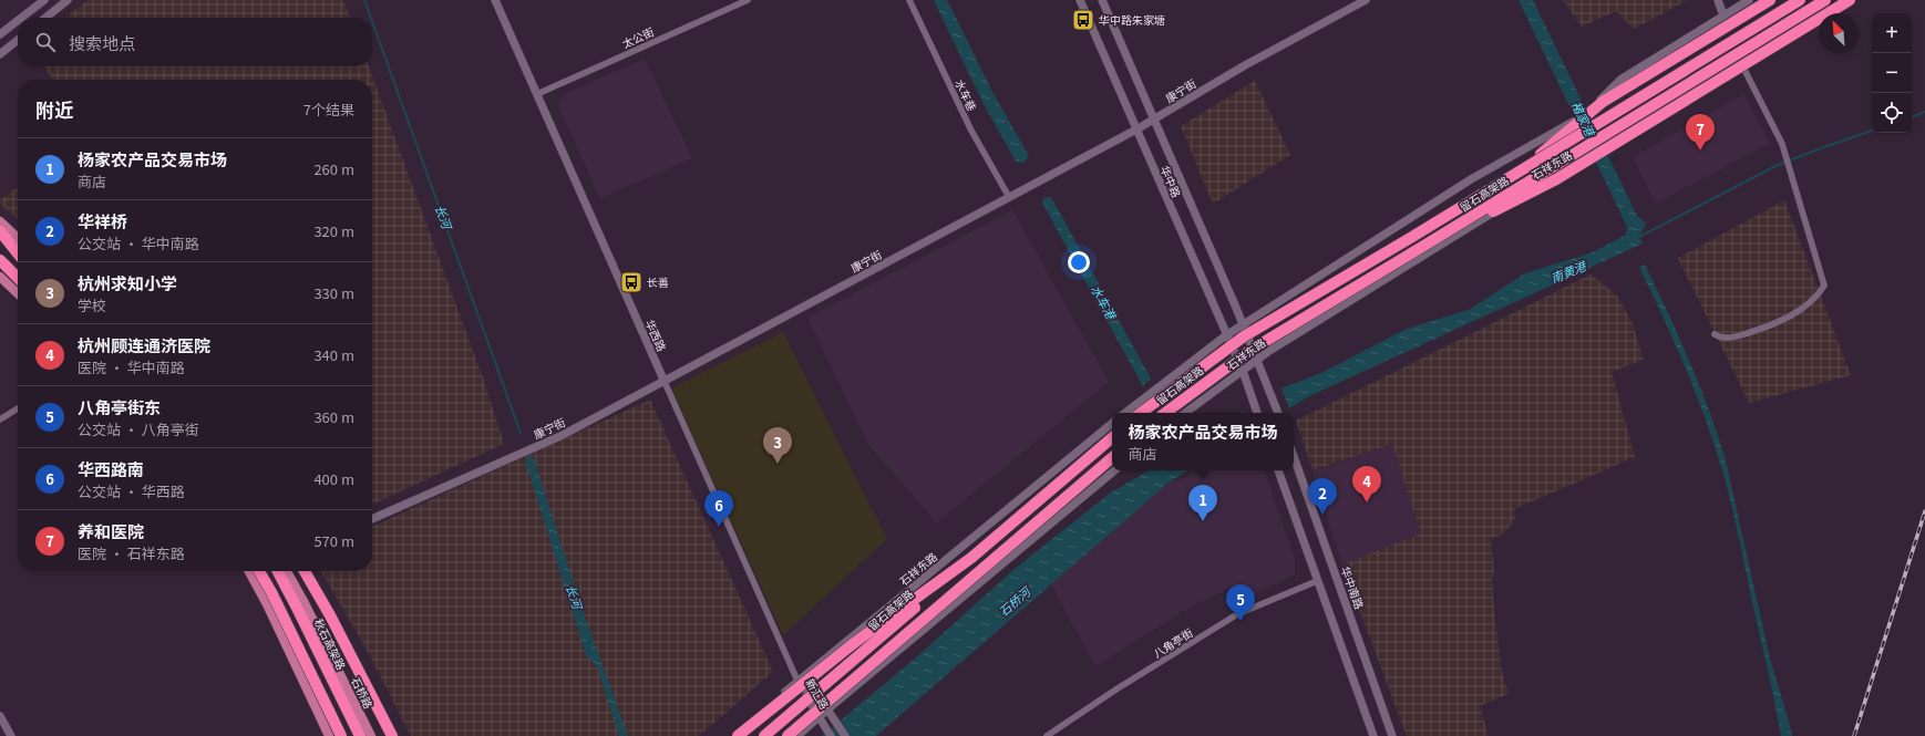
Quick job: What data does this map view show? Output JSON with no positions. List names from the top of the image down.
{
  "streets": {
    "highway": ["留石高架路", "秋石高架路"],
    "main road": [
      "康宁街",
      "石祥东路",
      "华中路",
      "华西路",
      "华中南路",
      "石桥路",
      "新汇路"
    ],
    "street": ["太公街", "水车巷", "八角亭街"]
  },
  "crossings": [
    ["太公街", "华西路"],
    ["康宁街", "水车巷"],
    ["康宁街", "华中路"],
    ["康宁街", "华西路"],
    ["石祥东路", "华中路"],
    ["石祥东路", "华西路"],
    ["石祥东路", "新汇路"],
    ["华西路", "新汇路"]
  ],
  "water": [
    "褚家港",
    "长河",
    "南黄港",
    "水车港",
    "石桥河"
  ],
  "places": {
    "bus stop": ["华中路朱家塘", "长善"]
  },
  "north": "top left",
  "page": {
    "map_buttons": ["+", "−"],
    "search": "搜索地点",
    "heading": ["附近", "7个结果"],
    "pins": [
      "7",
      "3",
      "4",
      "2",
      "1",
      "6",
      "5"
    ],
    "list": [
      {
        "mark": "1",
        "name": "杨家农产品交易市场",
        "note": "商店",
        "value": "260 m"
      },
      {
        "mark": "2",
        "name": "华祥桥",
        "note": "公交站 · 华中南路",
        "value": "320 m"
      },
      {
        "mark": "3",
        "name": "杭州求知小学",
        "note": "学校",
        "value": "330 m"
      },
      {
        "mark": "4",
        "name": "杭州顾连通济医院",
        "note": "医院 · 华中南路",
        "value": "340 m"
      },
      {
        "mark": "5",
        "name": "八角亭街东",
        "note": "公交站 · 八角亭街",
        "value": "360 m"
      },
      {
        "mark": "6",
        "name": "华西路南",
        "note": "公交站 · 华西路",
        "value": "400 m"
      },
      {
        "mark": "7",
        "name": "养和医院",
        "note": "医院 · 石祥东路",
        "value": "570 m"
      }
    ],
    "popup": ["杨家农产品交易市场", "商店"]
  }
}
